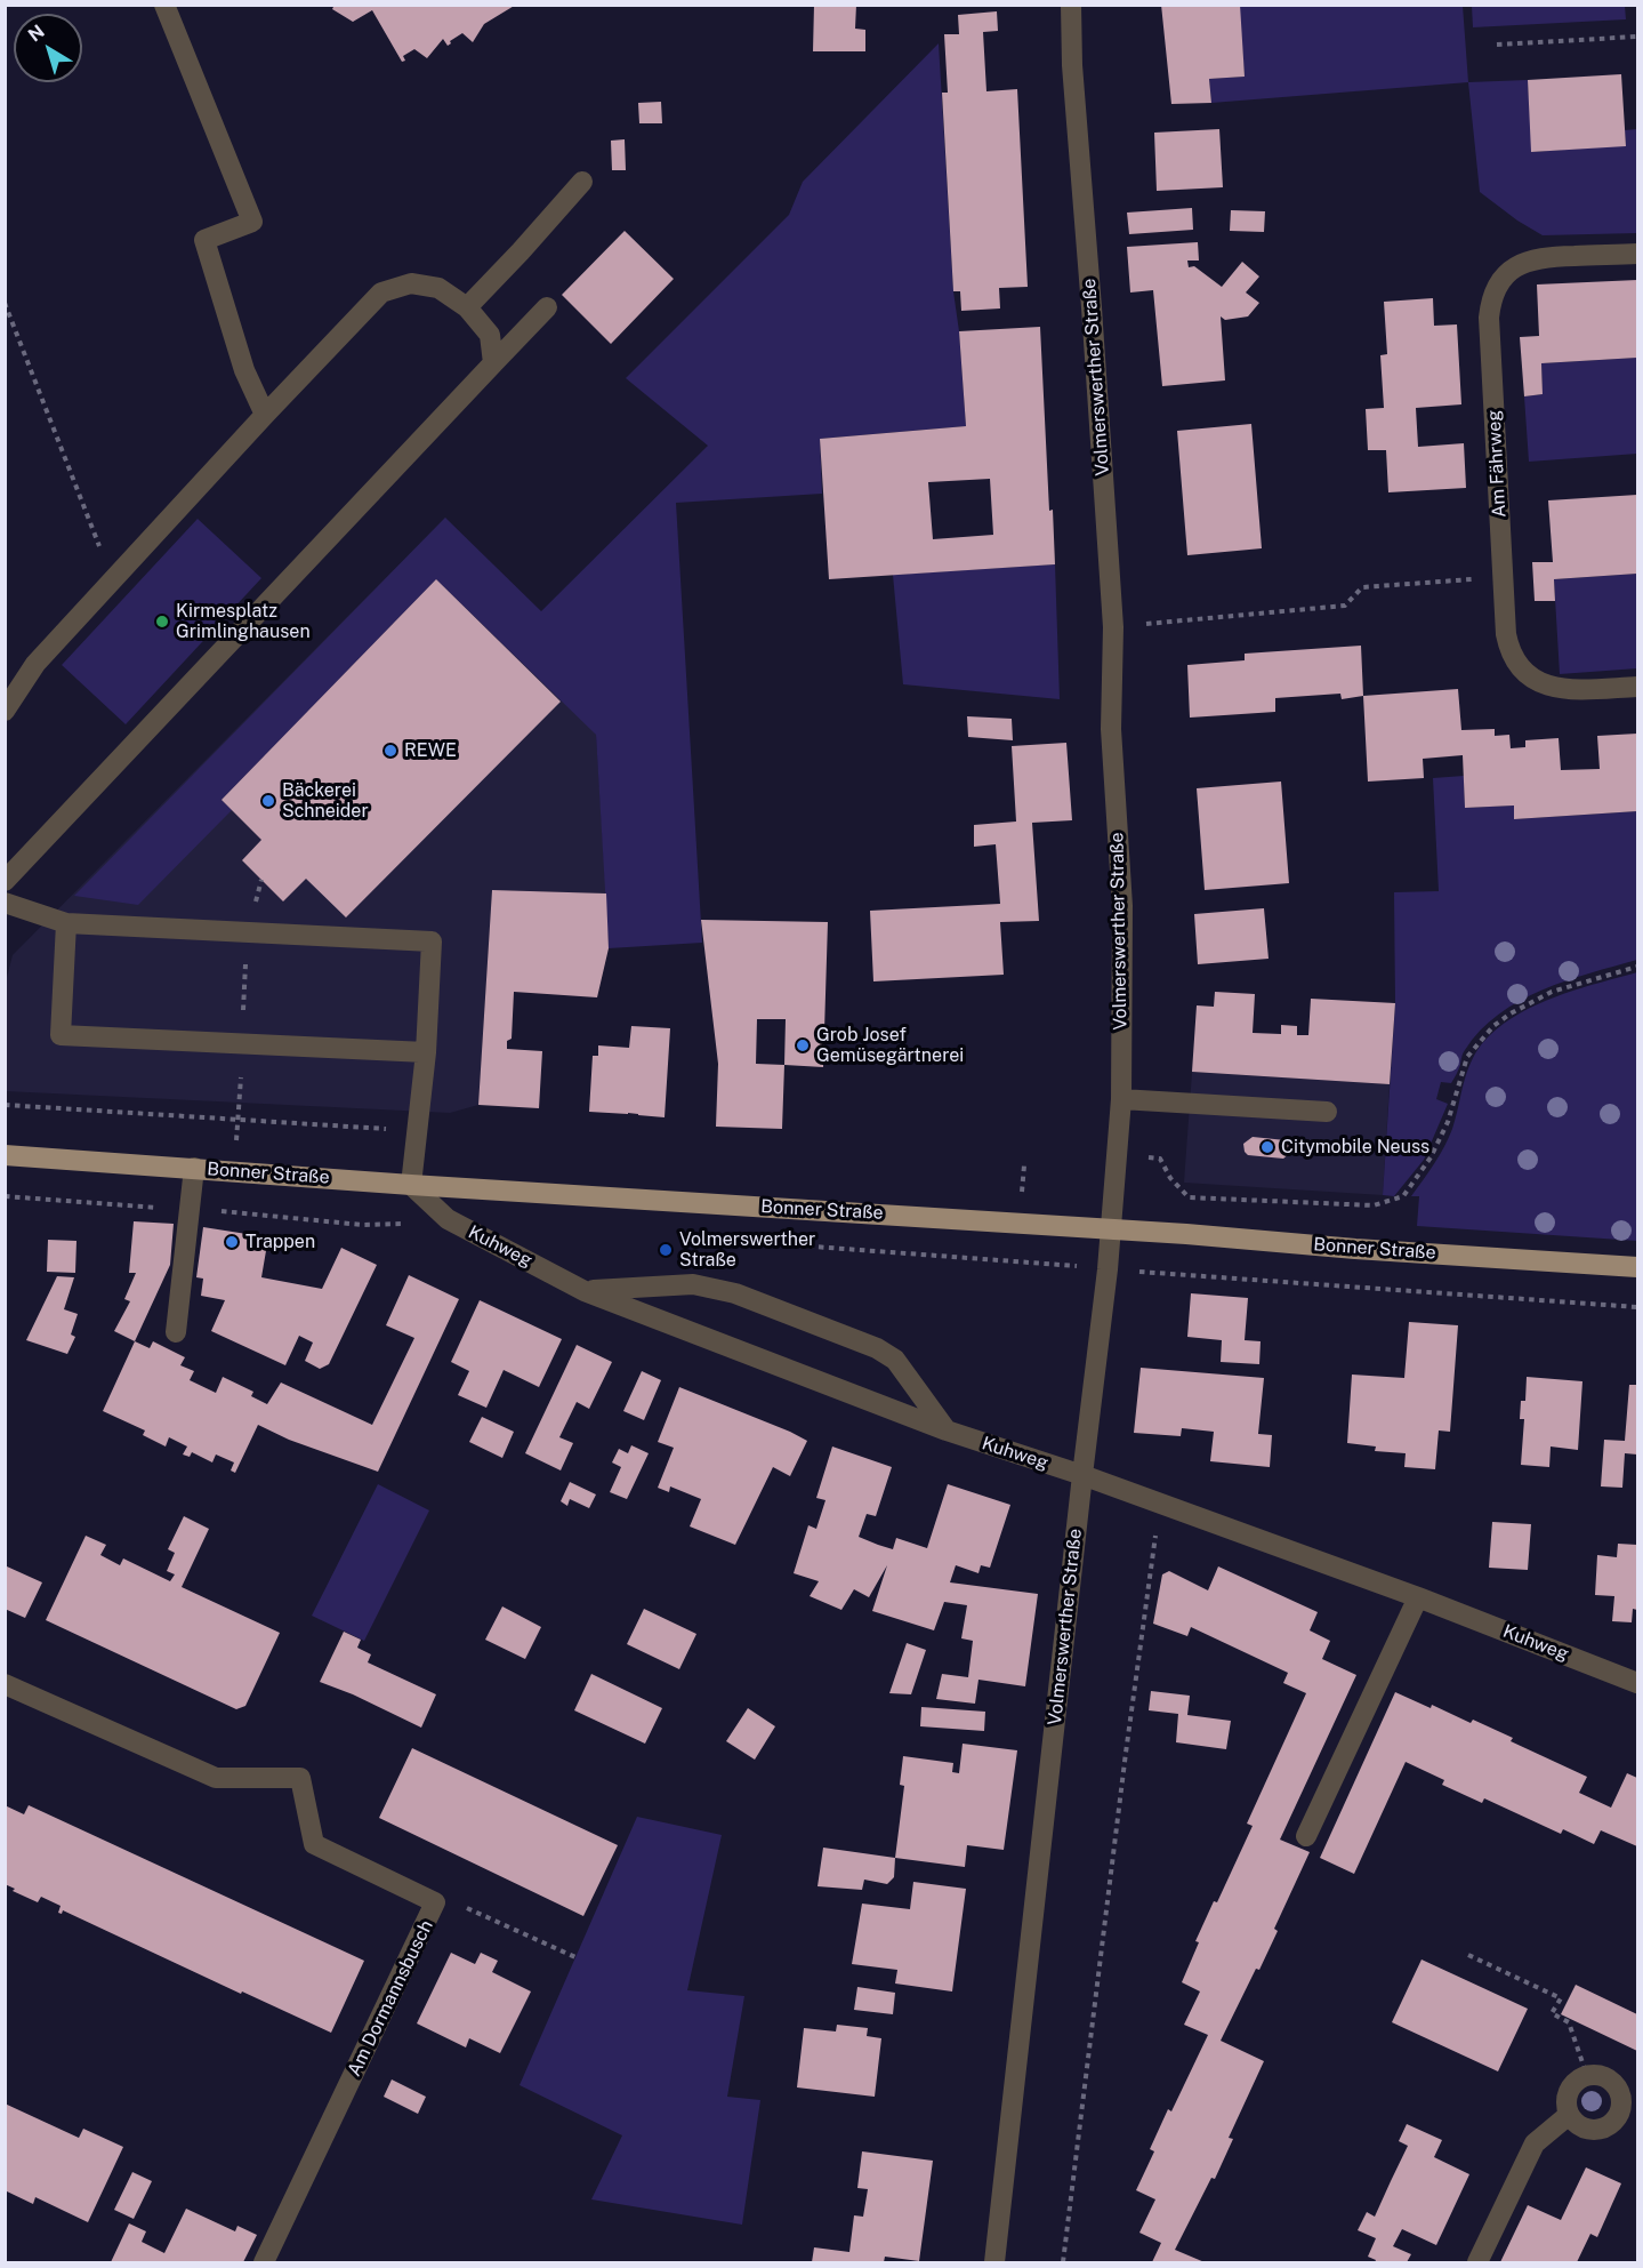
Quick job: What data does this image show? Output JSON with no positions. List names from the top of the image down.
{
  "streets": {
    "main road": ["Bonner Straße"],
    "street": [
      "Volmerswerther Straße",
      "Am Fährweg",
      "Kuhweg",
      "Am Dormannsbusch"
    ]
  },
  "crossings": [
    ["Volmerswerther Straße", "Bonner Straße"],
    ["Volmerswerther Straße", "Kuhweg"],
    ["Bonner Straße", "Kuhweg"]
  ],
  "places": [
    "Kirmesplatz Grimlinghausen",
    "REWE",
    "Bäckerei Schneider",
    "Grob Josef Gemüsegärtnerei",
    "Citymobile Neuss",
    "Trappen",
    "Volmerswerther Straße"
  ],
  "north": "top left"
}
